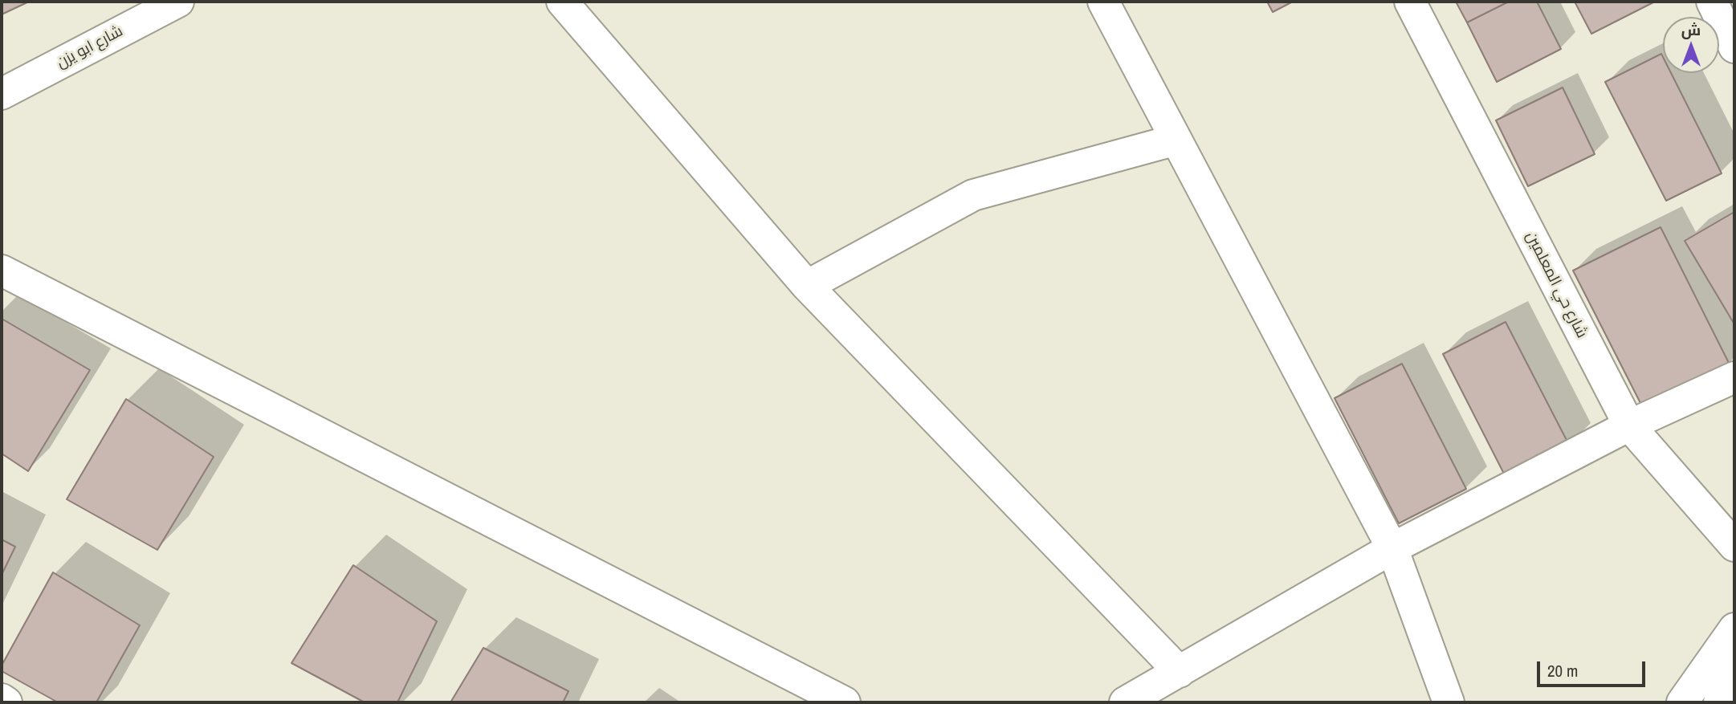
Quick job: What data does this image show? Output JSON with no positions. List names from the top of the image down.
{
  "streets": {
    "street": ["شارع ابو يزن", "شارع حي المعلمين"]
  },
  "scale_bar": "20 m",
  "north": "top"
}
